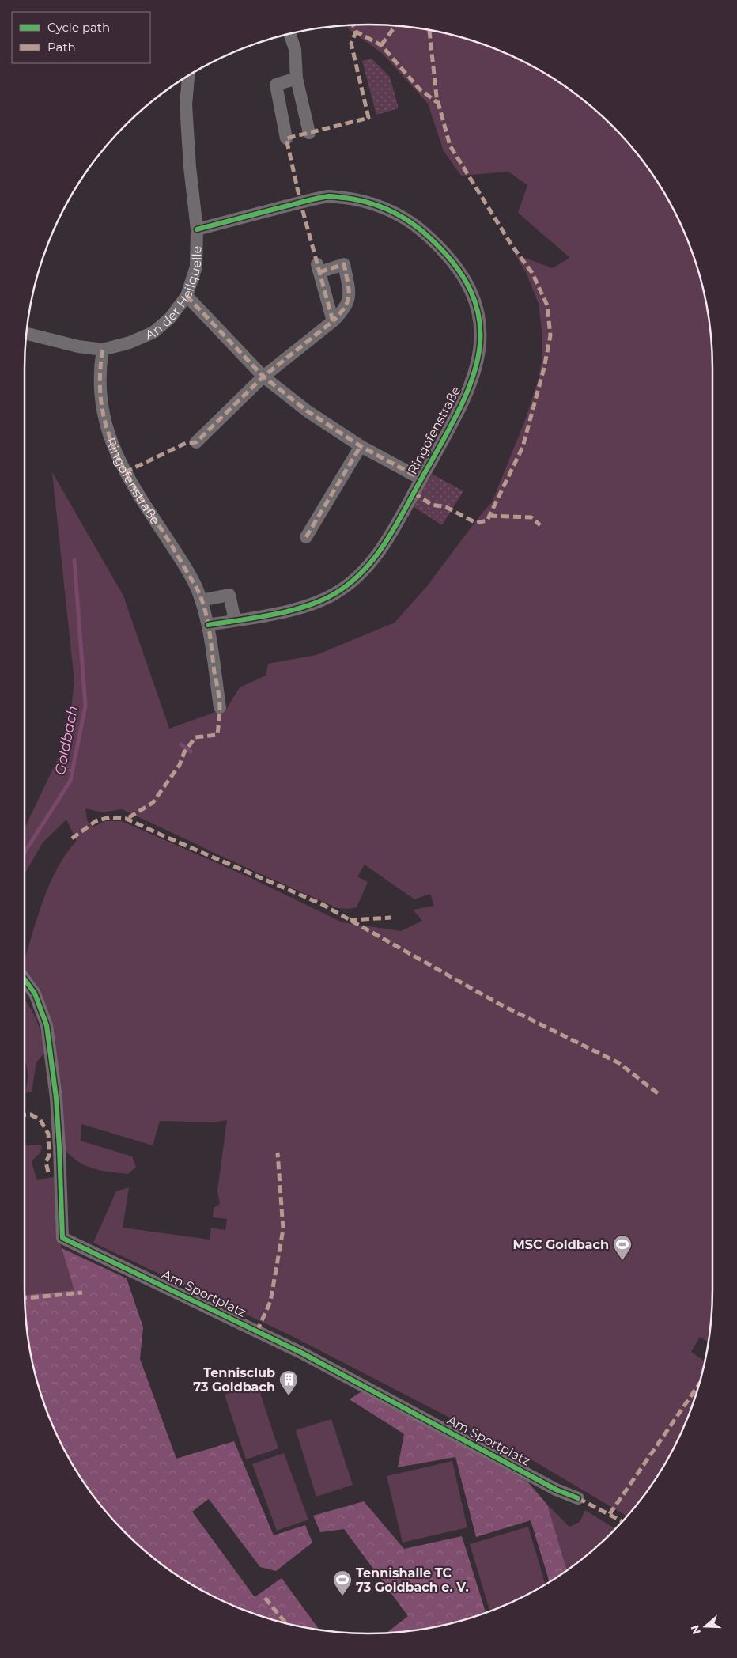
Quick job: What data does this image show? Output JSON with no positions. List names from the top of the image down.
{
  "streets": {
    "street": ["An der Heilquelle", "Ringofenstraße", "Am Sportplatz"]
  },
  "crossings": [
    ["An der Heilquelle", "Ringofenstraße"]
  ],
  "water": ["Goldbach"],
  "places": {
    "sports": ["MSC Goldbach", "Tennishalle TC 73 Goldbach e. V."],
    "building": ["Tennisclub 73 Goldbach"]
  },
  "legend": ["Cycle path", "Path"],
  "north": "left"
}
